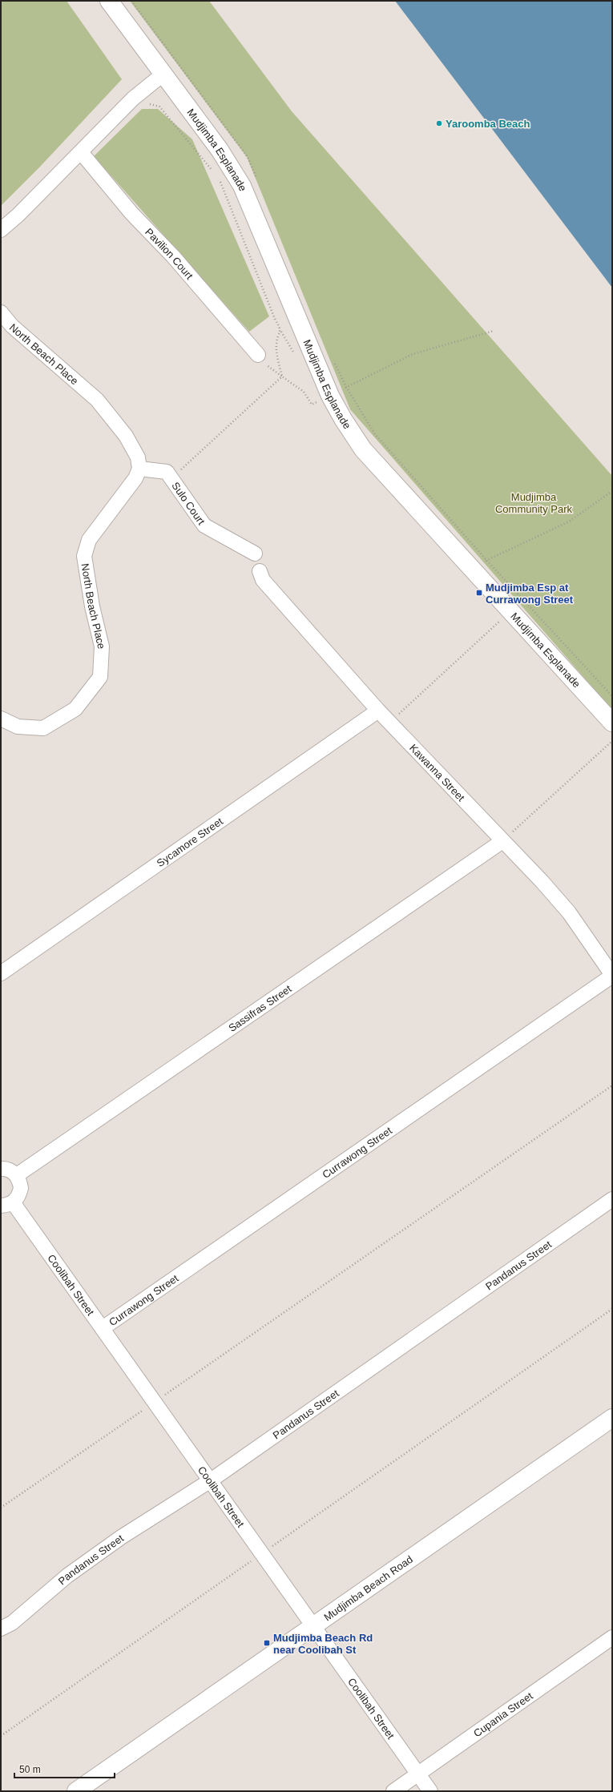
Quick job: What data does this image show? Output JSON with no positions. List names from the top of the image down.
{
  "streets": {
    "street": [
      "Mudjimba Esplanade",
      "Pavilion Court",
      "North Beach Place",
      "Sulo Court",
      "Kawanna Street",
      "Sycamore Street",
      "Sassifras Street",
      "Currawong Street",
      "Pandanus Street",
      "Coolibah Street",
      "Mudjimba Beach Road",
      "Cupania Street"
    ]
  },
  "crossings": [
    ["North Beach Place", "Sulo Court"],
    ["Kawanna Street", "Sycamore Street"],
    ["Kawanna Street", "Sassifras Street"],
    ["Kawanna Street", "Currawong Street"],
    ["Currawong Street", "Coolibah Street"],
    ["Pandanus Street", "Coolibah Street"],
    ["Coolibah Street", "Mudjimba Beach Road"],
    ["Coolibah Street", "Cupania Street"]
  ],
  "parks": ["Mudjimba Community Park"],
  "places": {
    "other": ["Yaroomba Beach"],
    "transit": ["Mudjimba Esp at Currawong Street", "Mudjimba Beach Rd near Coolibah St"]
  },
  "scale_bar": "50 m"
}
